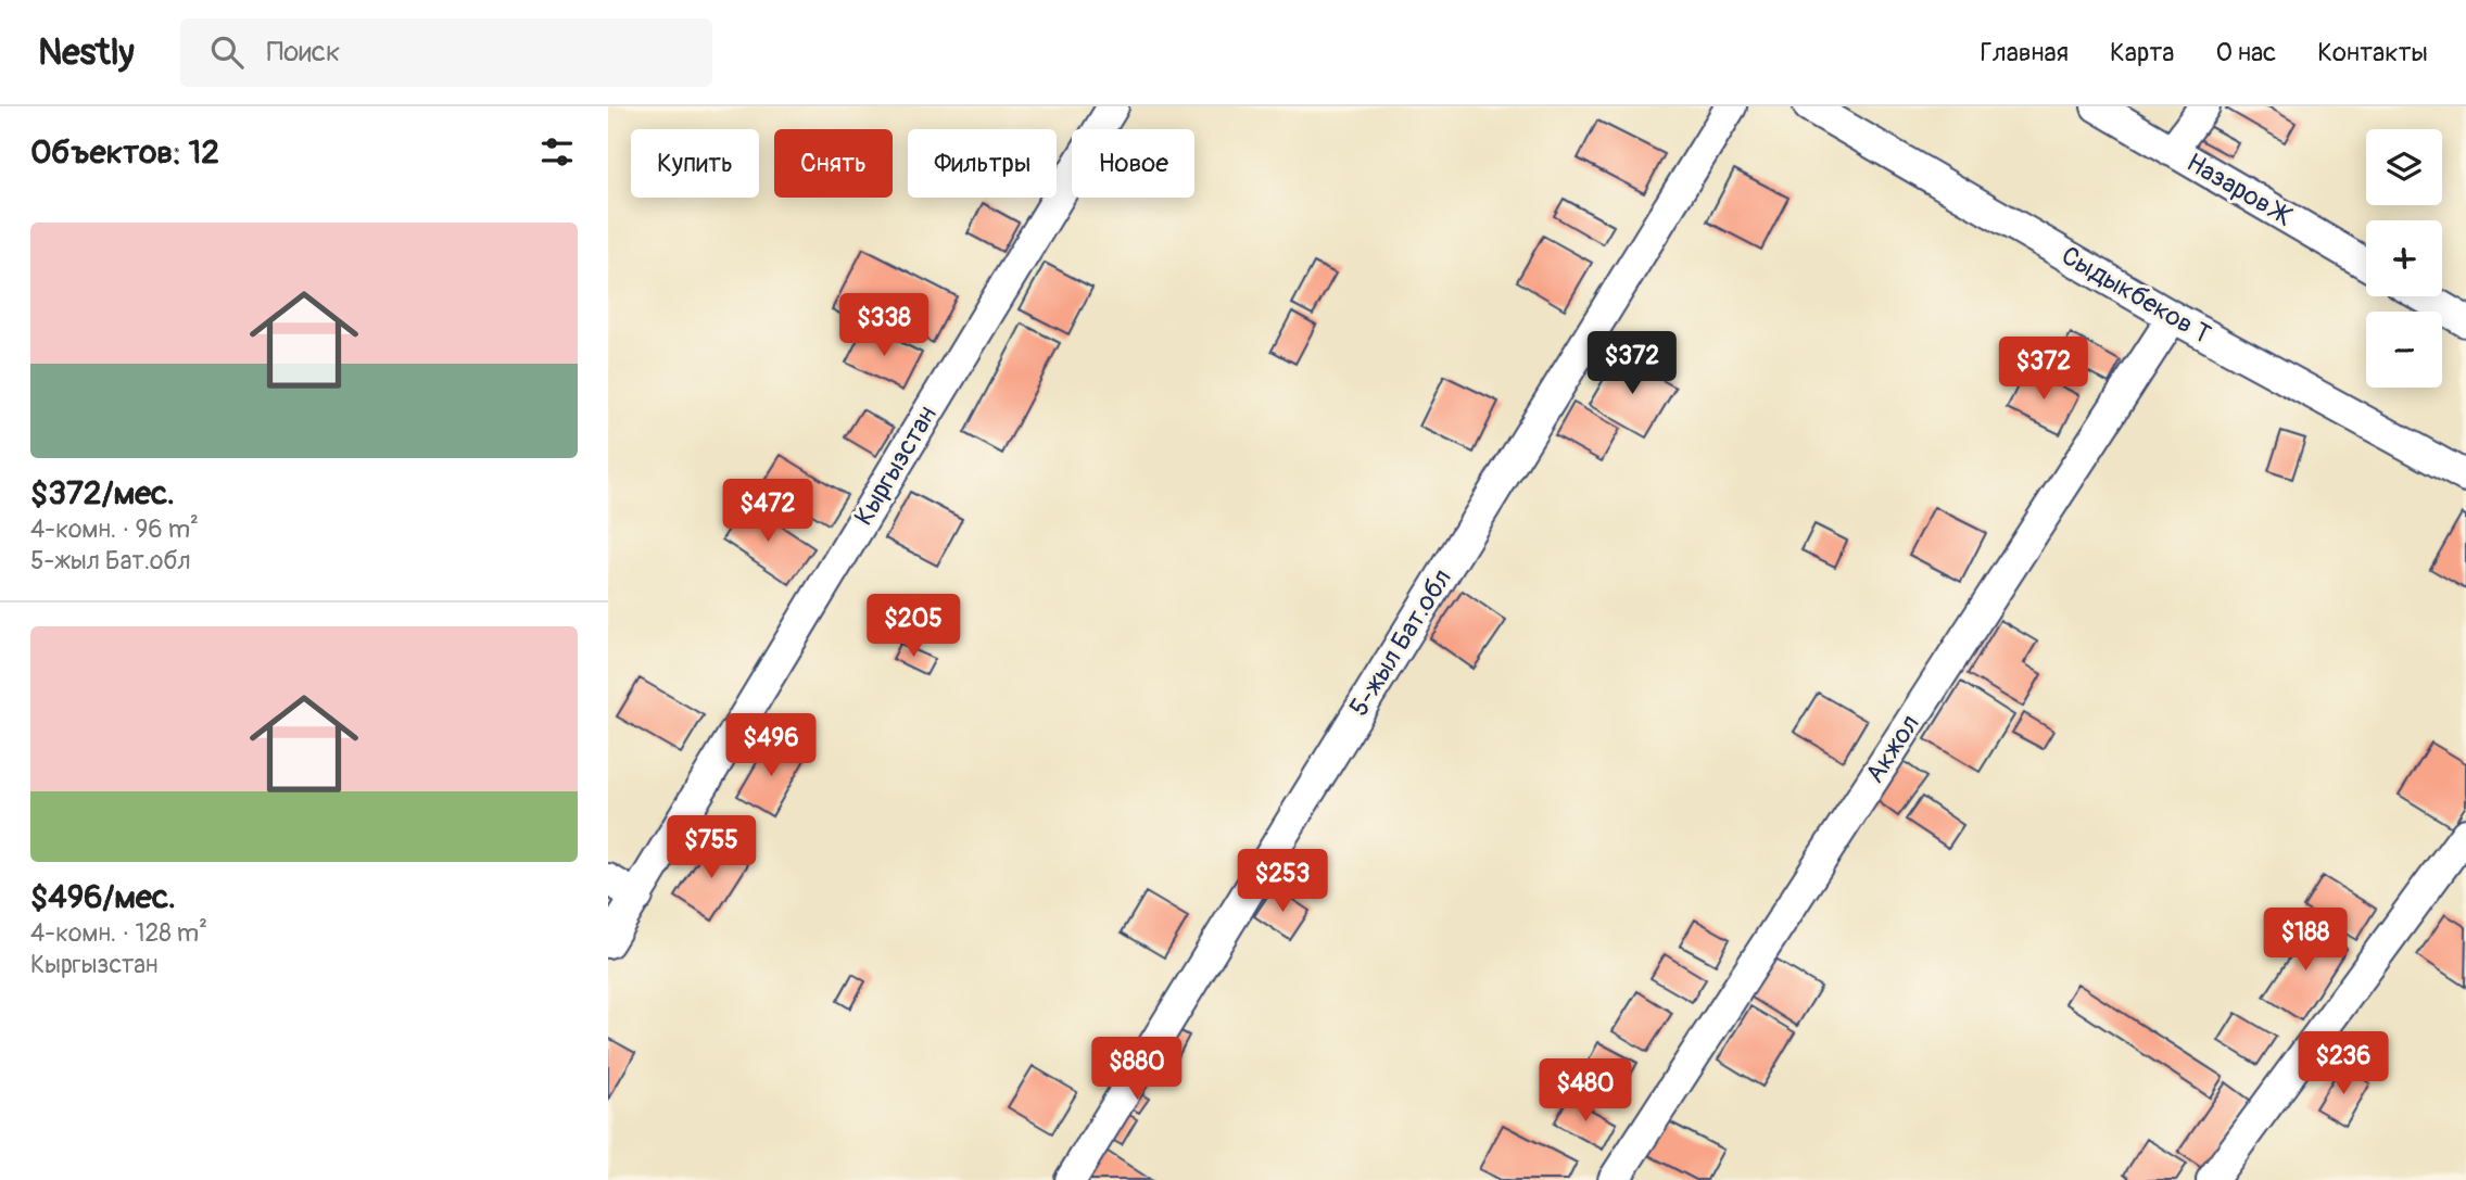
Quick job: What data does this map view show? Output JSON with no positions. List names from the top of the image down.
{
  "streets": {
    "street": [
      "Назаров Ж",
      "Сыдыкбеков Т",
      "Кыргызстан",
      "5-жыл Бат.обл",
      "Акжол"
    ]
  },
  "crossings": [
    ["Сыдыкбеков Т", "Акжол"]
  ],
  "page": {
    "header": "Nestly",
    "search": "Поиск",
    "nav": [
      "Главная",
      "Карта",
      "О нас",
      "Контакты"
    ],
    "heading": "Объектов: 12",
    "map_buttons": ["+", "−"],
    "chip": [
      "Купить",
      "Снять",
      "Фильтры",
      "Новое"
    ],
    "list": [
      {
        "name": "$372/мес.",
        "note": "4-комн. · 96 m² · 5-жыл Бат.обл"
      },
      {
        "name": "$496/мес.",
        "note": "4-комн. · 128 m² · Кыргызстан"
      }
    ],
    "price": [
      "$338",
      "$372",
      "$372",
      "$472",
      "$205",
      "$496",
      "$755",
      "$253",
      "$188",
      "$236",
      "$880",
      "$480"
    ]
  }
}
